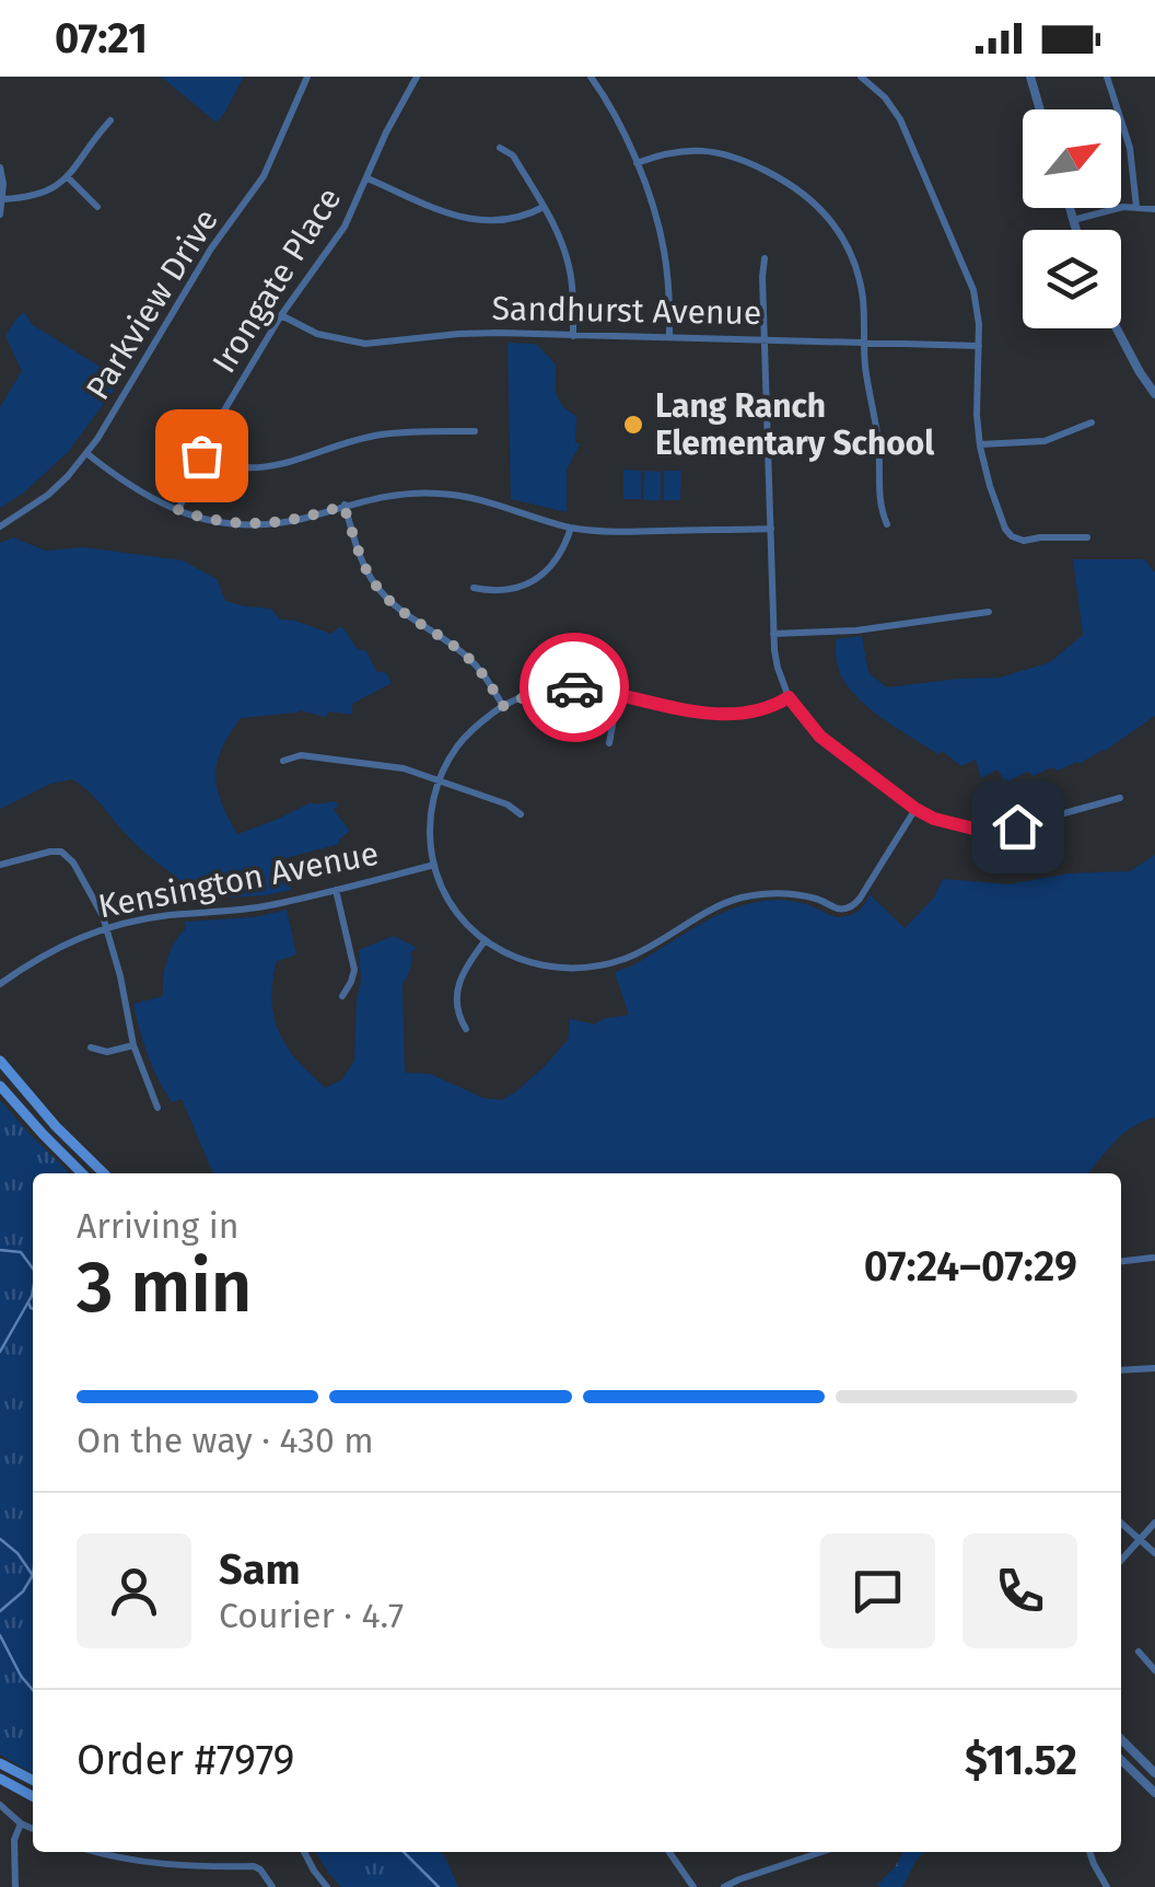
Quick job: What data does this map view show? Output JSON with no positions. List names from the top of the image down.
{
  "streets": {
    "street": [
      "Irongate Place",
      "Parkview Drive",
      "Sandhurst Avenue",
      "Kensington Avenue"
    ]
  },
  "crossings": [
    ["Irongate Place", "Sandhurst Avenue"]
  ],
  "places": ["Lang Ranch Elementary School"],
  "north": "top right",
  "page": {
    "status": "07:21",
    "heading": ["3 min", "Arriving in", "07:24–07:29"],
    "panel": [
      "Sam",
      "Courier · 4.7",
      "Order #7979",
      "$11.52"
    ],
    "bar": "On the way · 430 m"
  }
}
